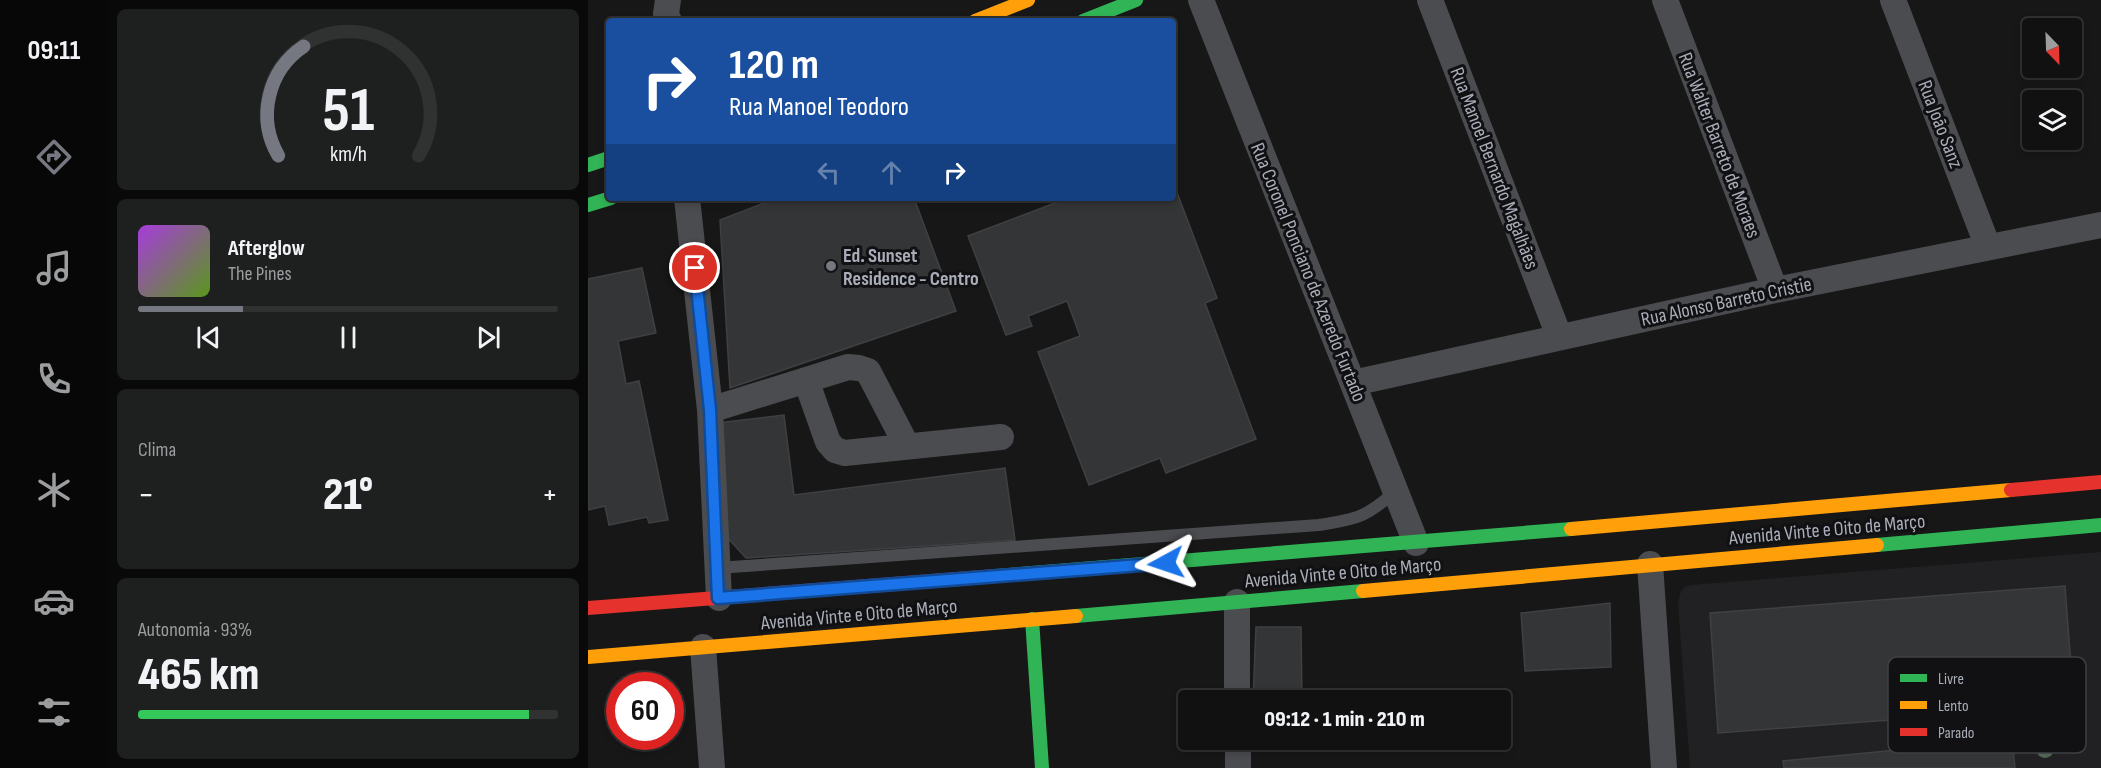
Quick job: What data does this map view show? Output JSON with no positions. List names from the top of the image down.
{
  "streets": {
    "main road": ["Avenida Vinte e Oito de Março"],
    "street": [
      "Rua João Sanz",
      "Rua Walter Barreto de Moraes",
      "Rua Manoel Bernardo Magalhães",
      "Rua Coronel Ponciano de Azeredo Furtado",
      "Rua Alonso Barreto Cristie"
    ]
  },
  "crossings": [
    ["Rua João Sanz", "Rua Alonso Barreto Cristie"],
    ["Rua Walter Barreto de Moraes", "Rua Alonso Barreto Cristie"],
    ["Rua Manoel Bernardo Magalhães", "Rua Alonso Barreto Cristie"],
    ["Rua Coronel Ponciano de Azeredo Furtado", "Rua Alonso Barreto Cristie"],
    ["Rua Coronel Ponciano de Azeredo Furtado", "Avenida Vinte e Oito de Março"]
  ],
  "places": ["Ed. Sunset Residence - Centro"],
  "legend": ["Livre", "Lento", "Parado"],
  "north": "bottom right",
  "page": {
    "tabs": "09:11",
    "turn": ["120 m", "Rua Manoel Teodoro"],
    "song": ["Afterglow", "The Pines"],
    "tile": [
      "Clima",
      ["Autonomia · 93%", "465 km"]
    ],
    "heat": ["−", "21°", "+"],
    "limit": "60",
    "trip": "09:12 · 1 min · 210 m",
    "gauge": ["51", "km/h"]
  }
}
